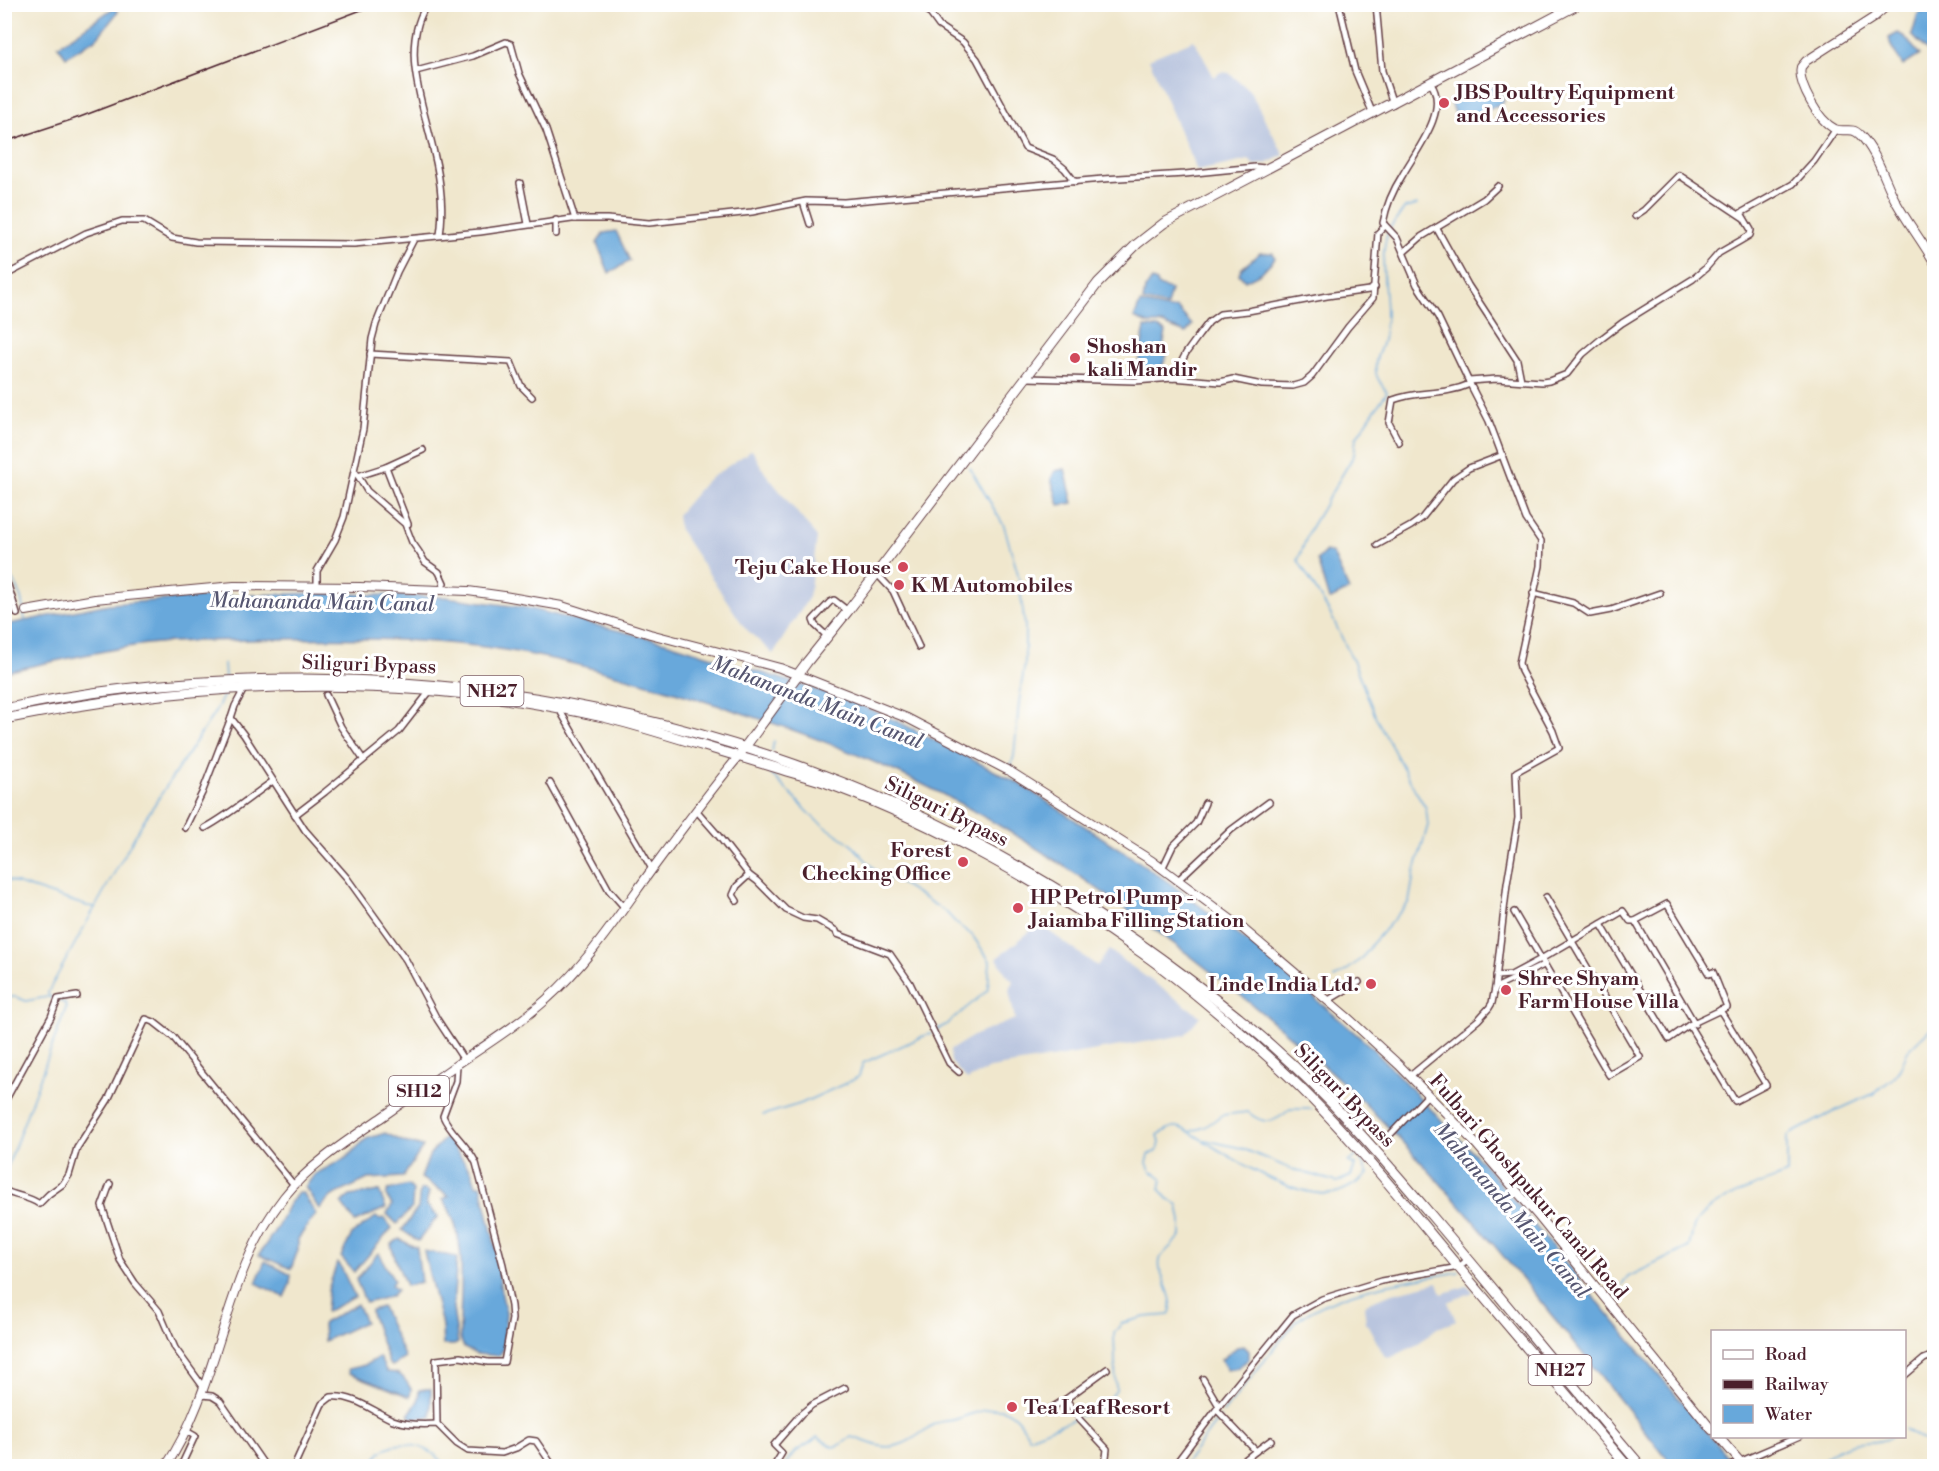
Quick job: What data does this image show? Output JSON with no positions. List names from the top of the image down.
{
  "streets": {
    "highway": ["Siliguri Bypass", "NH27"],
    "main road": ["SH12"],
    "street": ["Fulbari Ghoshpukur Canal Road"]
  },
  "crossings": [
    ["Siliguri Bypass", "NH27"],
    ["NH27", "SH12"]
  ],
  "water": ["Mahananda Main Canal"],
  "places": [
    "JBS Poultry Equipment and Accessories",
    "Shoshan kali Mandir",
    "Teju Cake House",
    "K M Automobiles",
    "Forest Checking Office",
    "HP Petrol Pump - Jaiamba Filling Station",
    "Linde India Ltd.",
    "Shree Shyam Farm House Villa",
    "Tea Leaf Resort"
  ],
  "legend": ["Road", "Railway", "Water"]
}
